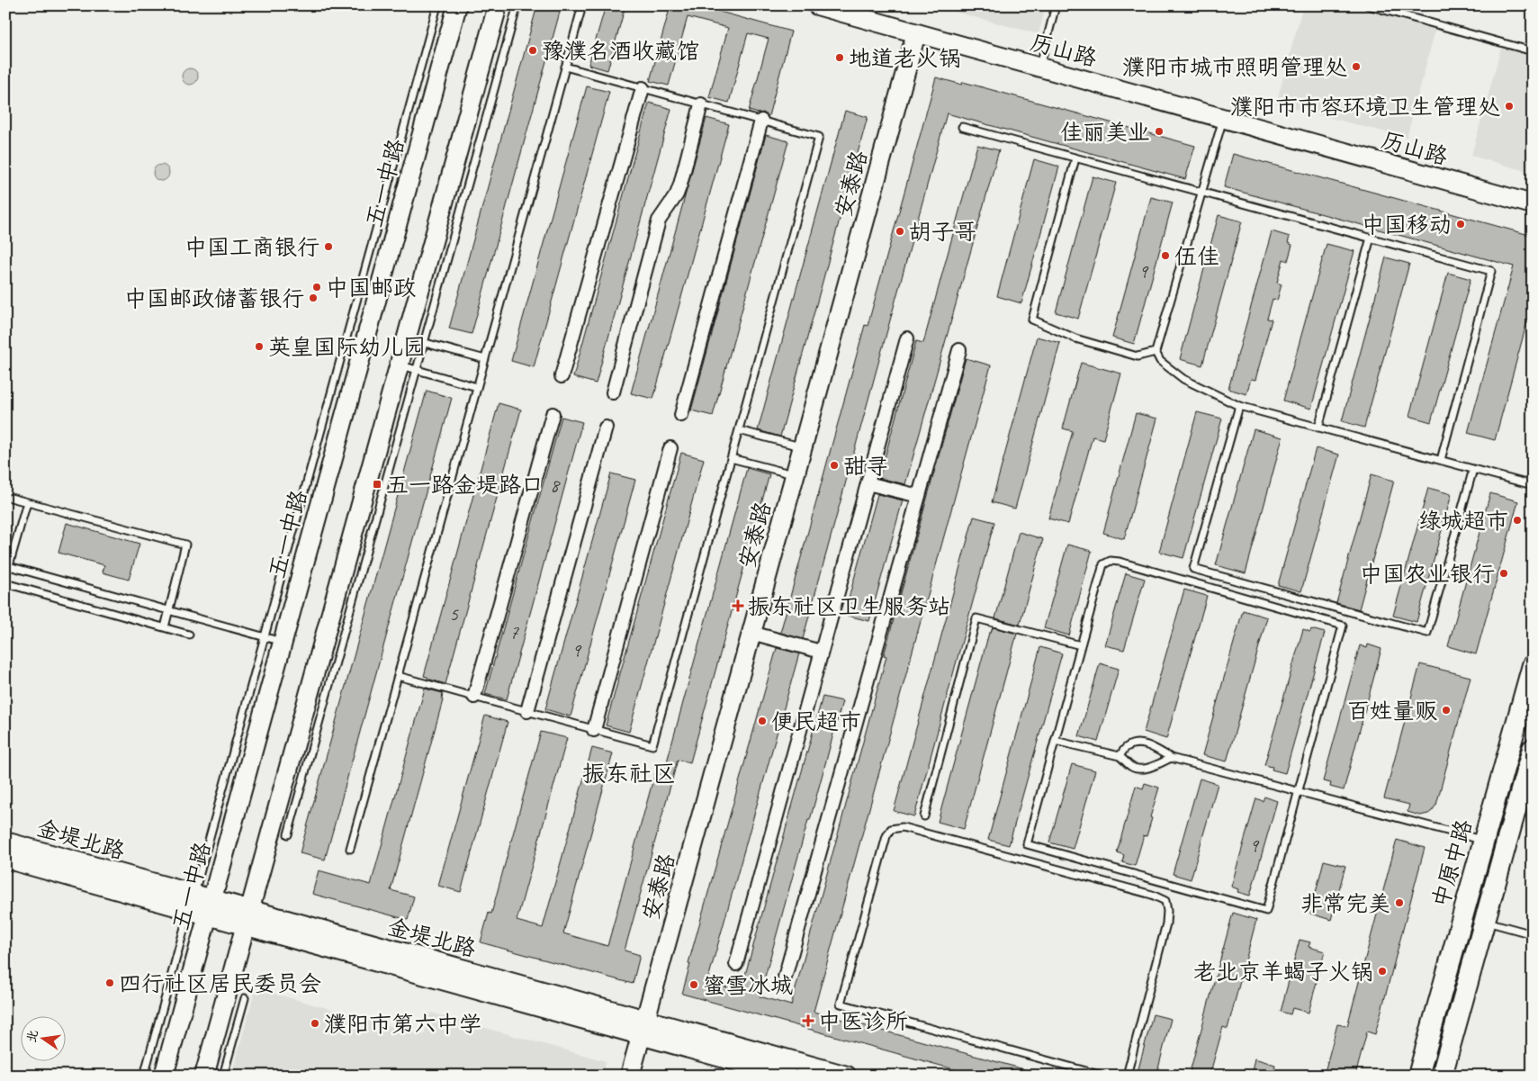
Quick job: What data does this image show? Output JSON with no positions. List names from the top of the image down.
{
  "streets": {
    "main road": ["中原中路"],
    "street": [
      "历山路",
      "五一中路",
      "安泰路",
      "金堤北路"
    ]
  },
  "crossings": [
    ["历山路", "安泰路"],
    ["五一中路", "金堤北路"],
    ["安泰路", "金堤北路"]
  ],
  "districts": ["振东社区"],
  "places": {
    "other": [
      "豫濮名酒收藏馆",
      "地道老火锅",
      "濮阳市城市照明管理处",
      "濮阳市市容环境卫生管理处",
      "佳丽美业",
      "中国移动",
      "胡子哥",
      "中国工商银行",
      "伍佳",
      "中国邮政",
      "中国邮政储蓄银行",
      "英皇国际幼儿园",
      "甜寻",
      "绿城超市",
      "中国农业银行",
      "百姓量贩",
      "便民超市",
      "非常完美",
      "老北京羊蝎子火锅",
      "四行社区居民委员会",
      "蜜雪冰城",
      "濮阳市第六中学"
    ],
    "transit": ["五一路金堤路口"],
    "health": ["振东社区卫生服务站", "中医诊所"]
  },
  "house_numbers": [
    "9",
    "8",
    "5",
    "7",
    "9",
    "9"
  ],
  "north": "left"
}
